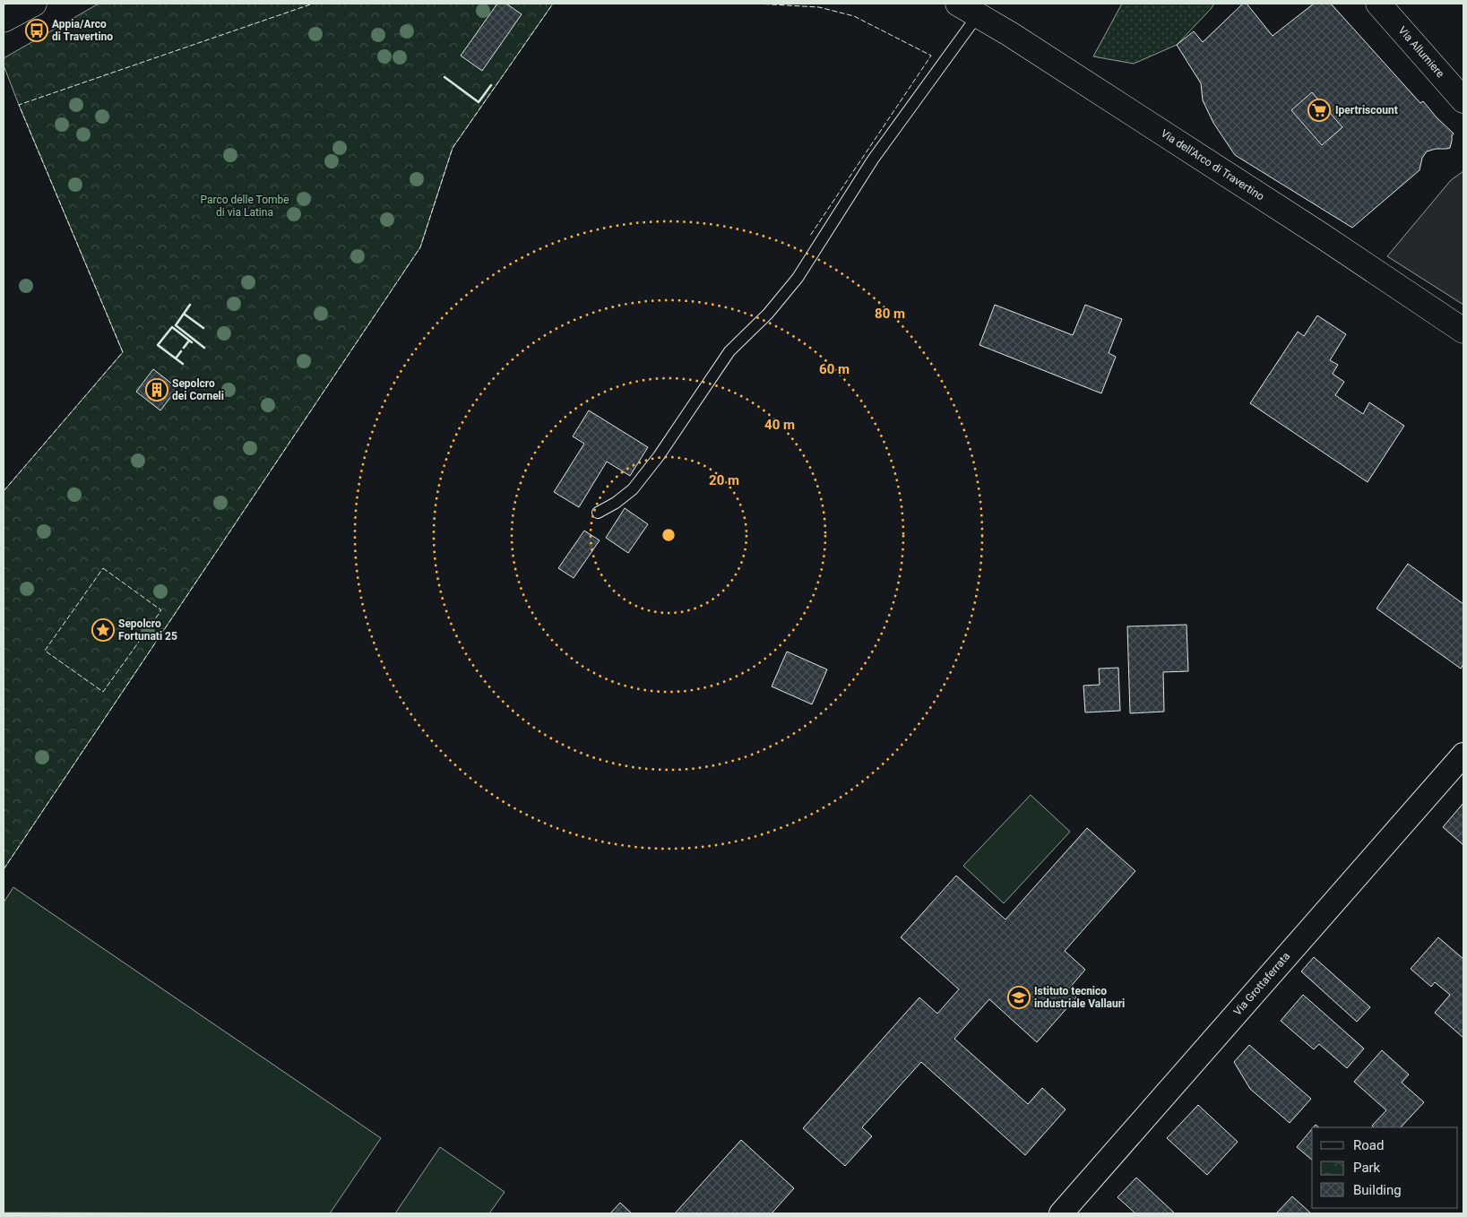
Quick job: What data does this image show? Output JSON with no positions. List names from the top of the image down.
{
  "streets": {
    "main road": ["Via Allumiere", "Via dell'Arco di Travertino"],
    "street": ["Via Grottaferrata"]
  },
  "parks": ["Parco delle Tombe di via Latina"],
  "places": {
    "bus stop": ["Appia/Arco di Travertino"],
    "supermarket": ["Ipertriscount"],
    "building": ["Sepolcro dei Corneli"],
    "place": ["Sepolcro Fortunati 25"],
    "school or university": ["Istituto tecnico industriale Vallauri"]
  },
  "legend": ["Road", "Park", "Building"],
  "rings": [
    "80 m",
    "60 m",
    "40 m",
    "20 m"
  ]
}
